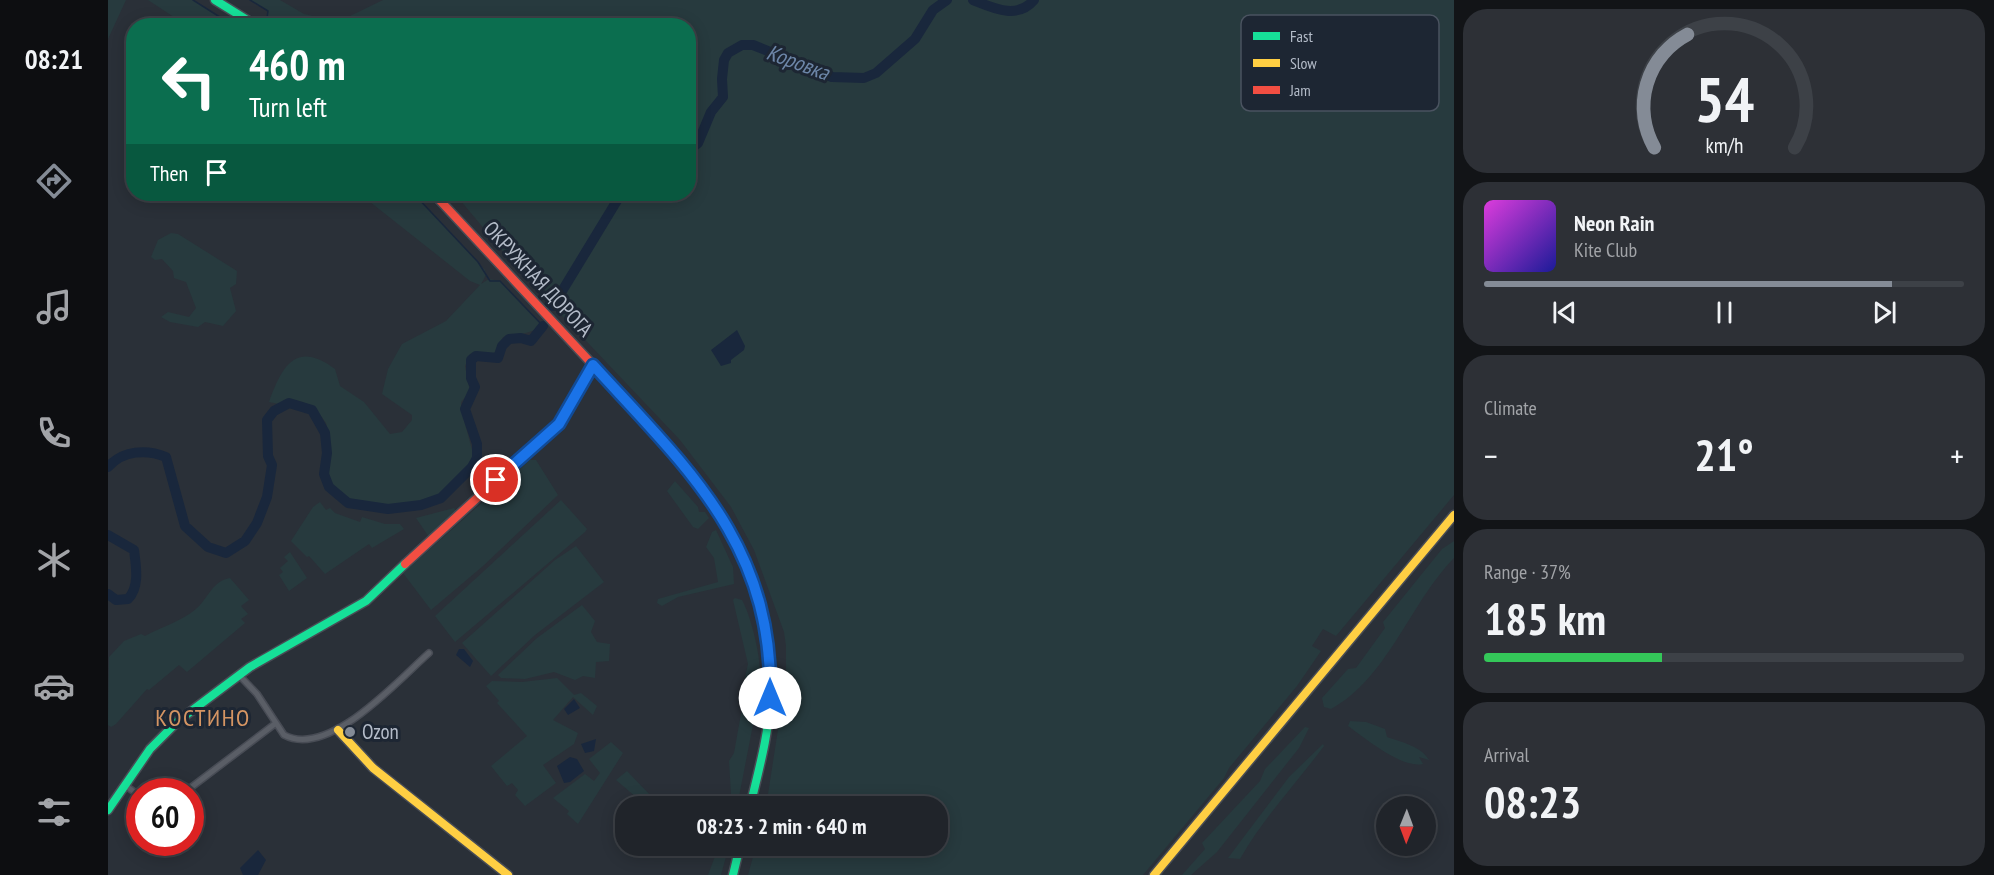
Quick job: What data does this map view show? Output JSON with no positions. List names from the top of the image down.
{
  "streets": {
    "main road": ["ОКРУЖНАЯ ДОРОГА"]
  },
  "districts": ["КОСТИНО"],
  "water": ["Коровка"],
  "places": ["Ozon"],
  "legend": ["Fast", "Slow", "Jam"],
  "north": "bottom",
  "page": {
    "tabs": "08:21",
    "turn": ["460 m", "Turn left"],
    "then": "Then",
    "song": ["Neon Rain", "Kite Club"],
    "tile": [
      "Climate",
      ["Range · 37%", "185 km"],
      ["Arrival", "08:23"]
    ],
    "heat": ["−", "21°", "+"],
    "limit": "60",
    "trip": "08:23 · 2 min · 640 m",
    "gauge": ["54", "km/h"]
  }
}
